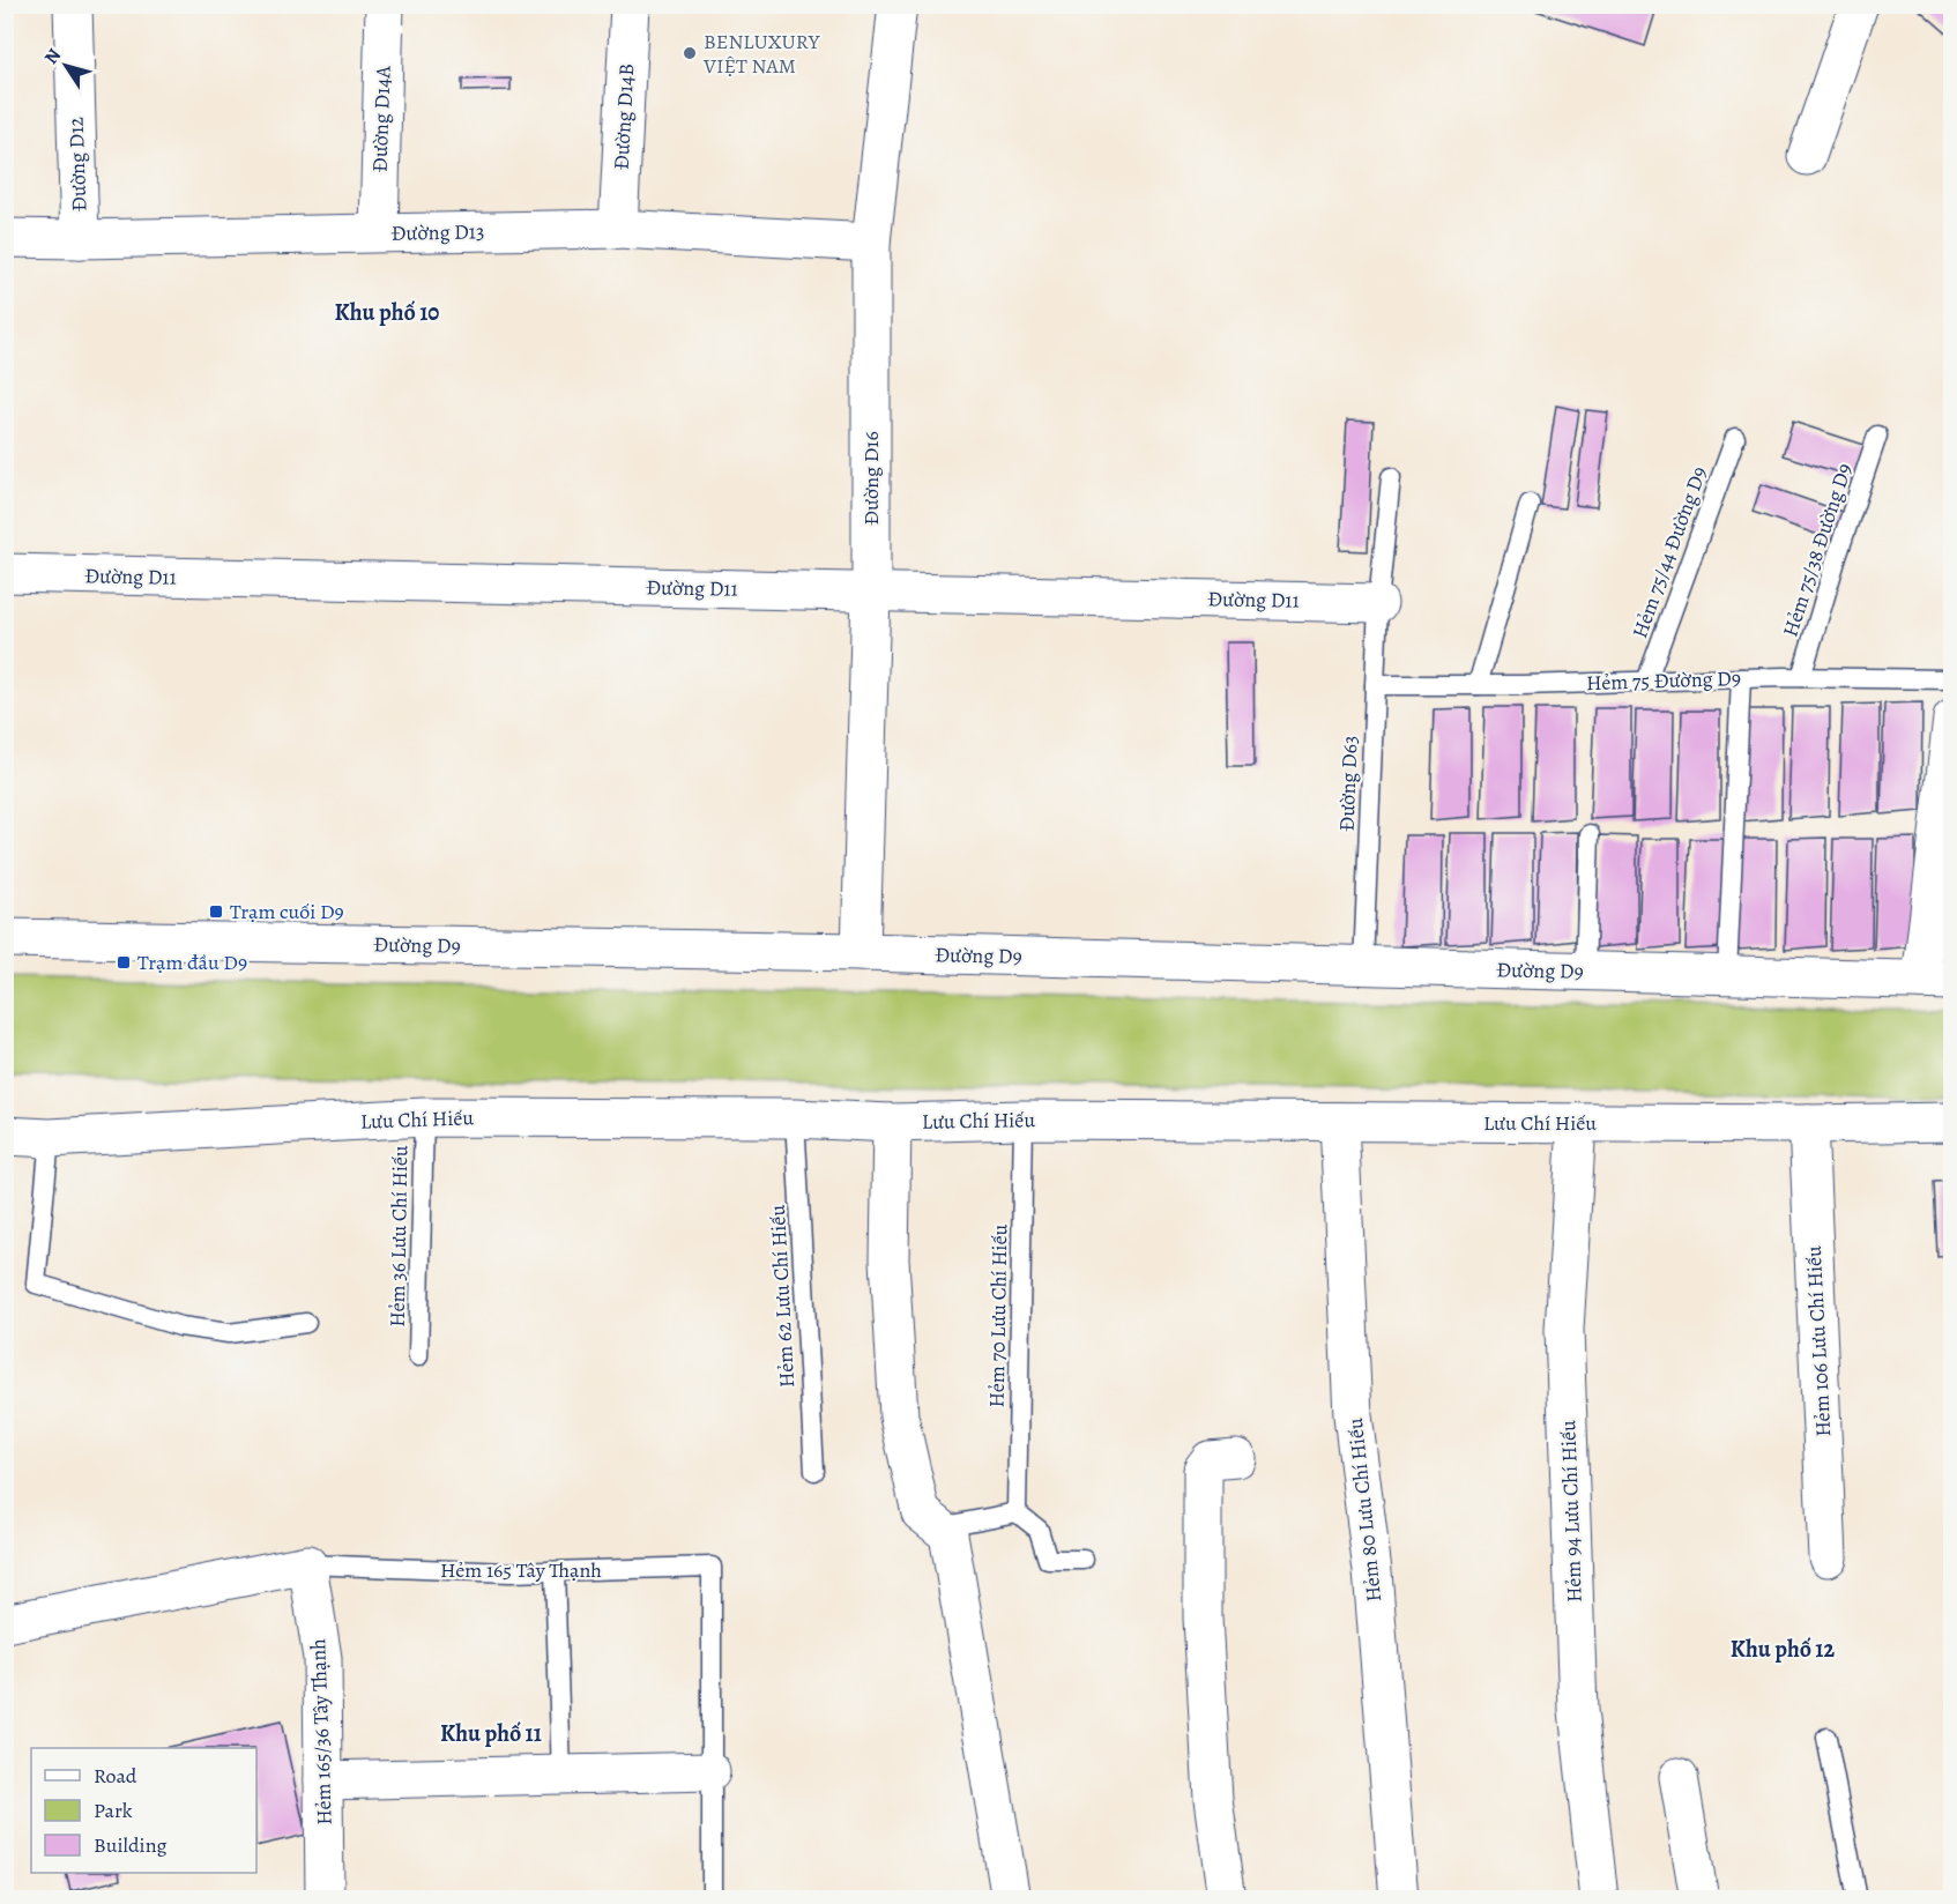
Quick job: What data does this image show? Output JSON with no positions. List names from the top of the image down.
{
  "streets": {
    "street": [
      "Đường D14B",
      "Đường D14A",
      "Đường D12",
      "Đường D13",
      "Đường D16",
      "Đường D11",
      "Đường D9",
      "Lưu Chí Hiếu",
      "Hẻm 106 Lưu Chí Hiếu",
      "Hẻm 80 Lưu Chí Hiếu",
      "Hẻm 94 Lưu Chí Hiếu",
      "Hẻm 165 Tây Thạnh",
      "Hẻm 165/36 Tây Thạnh"
    ],
    "lane": [
      "Hẻm 75/38 Đường D9",
      "Hẻm 75/44 Đường D9",
      "Hẻm 75 Đường D9",
      "Đường D63",
      "Hẻm 36 Lưu Chí Hiếu",
      "Hẻm 62 Lưu Chí Hiếu",
      "Hẻm 70 Lưu Chí Hiếu"
    ]
  },
  "crossings": [
    ["Đường D14B", "Đường D13"],
    ["Đường D14A", "Đường D13"],
    ["Đường D12", "Đường D13"],
    ["Đường D13", "Đường D16"],
    ["Đường D16", "Đường D11"],
    ["Đường D16", "Đường D9"],
    ["Hẻm 75/38 Đường D9", "Hẻm 75 Đường D9"],
    ["Hẻm 75/44 Đường D9", "Hẻm 75 Đường D9"],
    ["Đường D11", "Đường D63"],
    ["Hẻm 75 Đường D9", "Đường D63"],
    ["Đường D63", "Đường D9"],
    ["Lưu Chí Hiếu", "Hẻm 36 Lưu Chí Hiếu"],
    ["Lưu Chí Hiếu", "Hẻm 62 Lưu Chí Hiếu"],
    ["Lưu Chí Hiếu", "Hẻm 70 Lưu Chí Hiếu"],
    ["Lưu Chí Hiếu", "Hẻm 106 Lưu Chí Hiếu"],
    ["Lưu Chí Hiếu", "Hẻm 80 Lưu Chí Hiếu"],
    ["Lưu Chí Hiếu", "Hẻm 94 Lưu Chí Hiếu"],
    ["Hẻm 165 Tây Thạnh", "Hẻm 165/36 Tây Thạnh"]
  ],
  "districts": ["Khu phố 10", "Khu phố 12", "Khu phố 11"],
  "places": {
    "other": ["BENLUXURY VIỆT NAM"],
    "transit": ["Trạm cuối D9", "Trạm đầu D9"]
  },
  "legend": ["Road", "Park", "Building"],
  "north": "top left"
}
